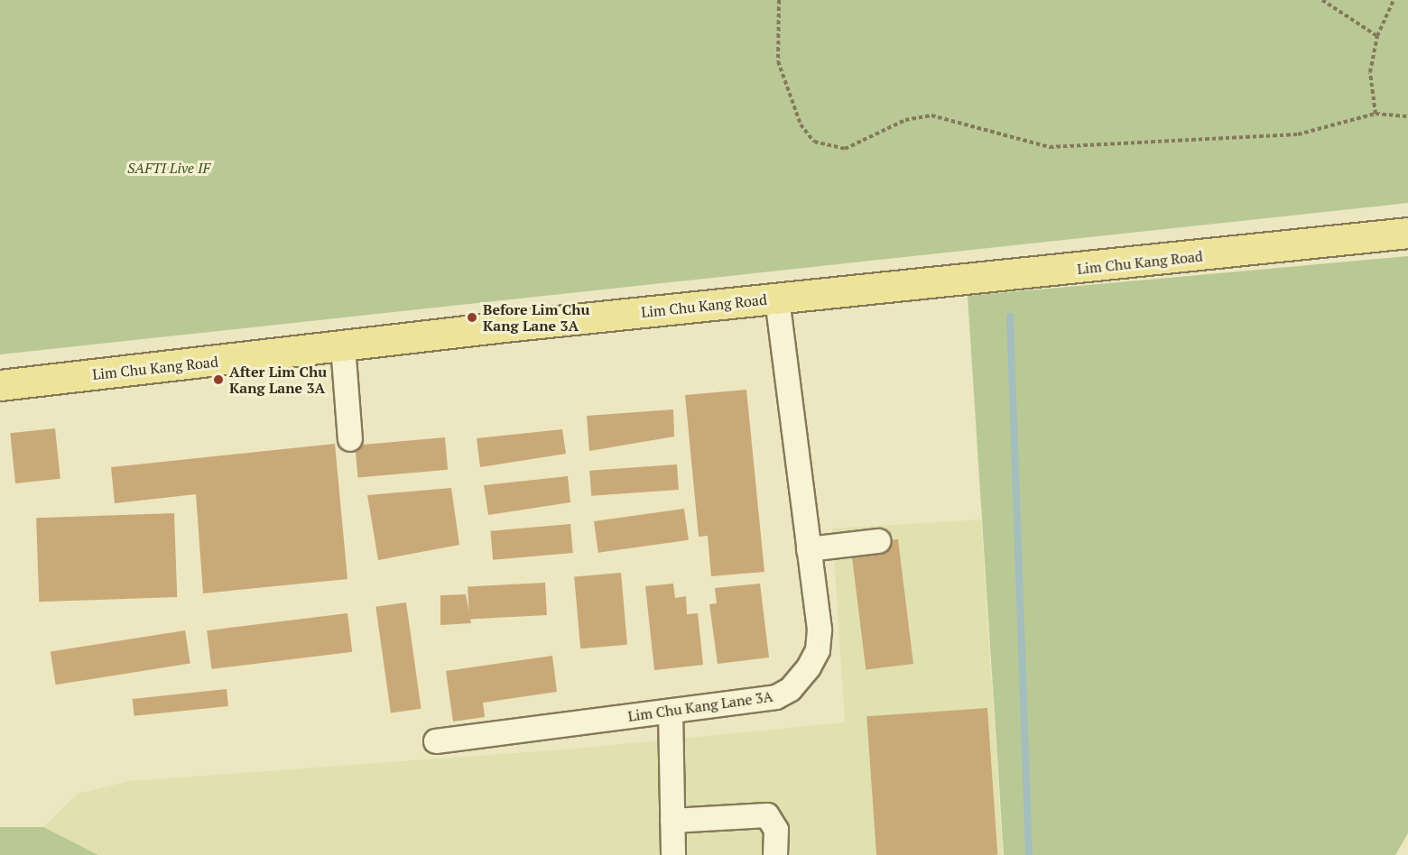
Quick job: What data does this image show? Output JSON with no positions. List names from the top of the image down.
{
  "streets": {
    "main road": ["Lim Chu Kang Road"],
    "lane": ["Lim Chu Kang Lane 3A"]
  },
  "crossings": [
    ["Lim Chu Kang Road", "Lim Chu Kang Lane 3A"]
  ],
  "parks": ["SAFTI Live IF"],
  "places": ["Before Lim Chu Kang Lane 3A", "After Lim Chu Kang Lane 3A"]
}
